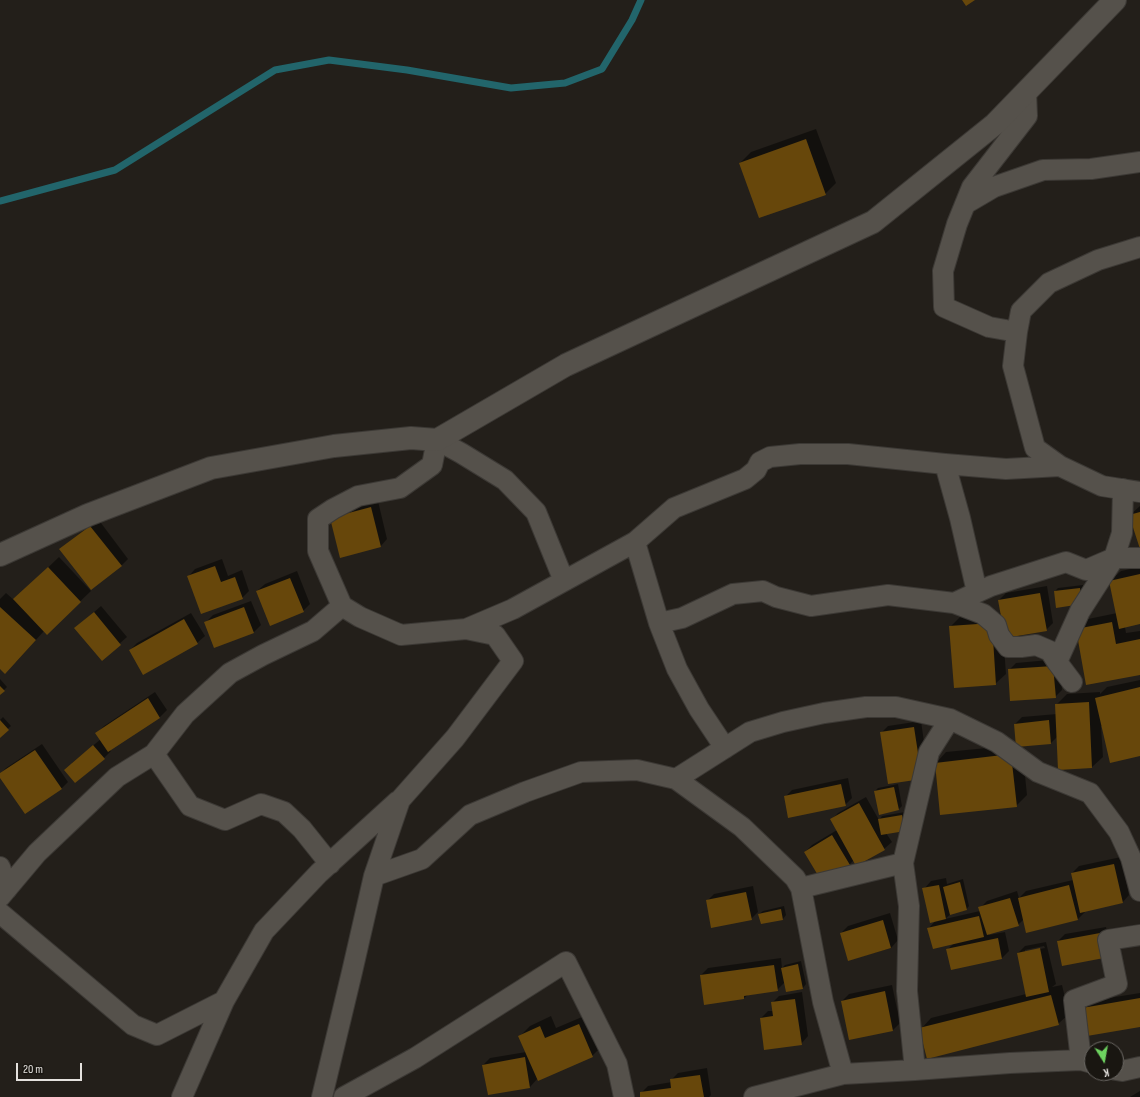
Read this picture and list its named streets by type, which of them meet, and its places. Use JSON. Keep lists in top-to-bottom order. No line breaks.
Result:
{"scale_bar":"20 m","north":"bottom"}
